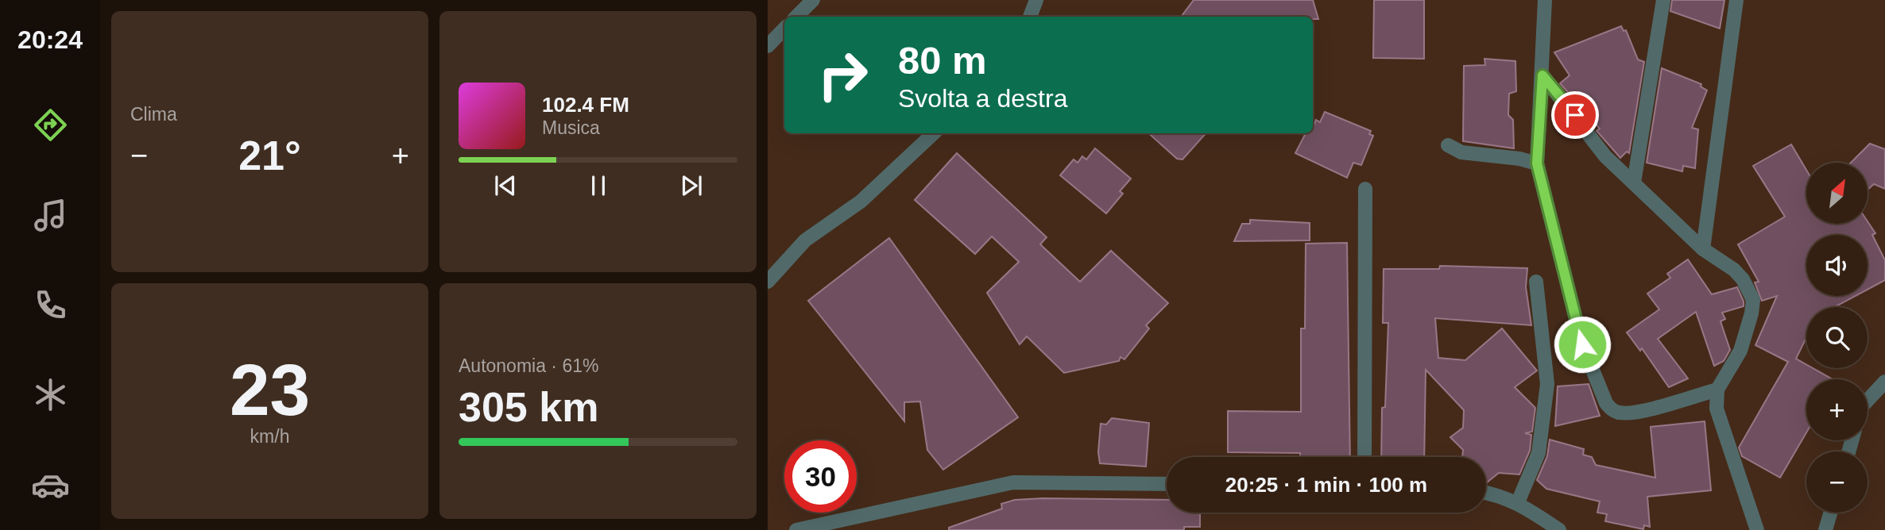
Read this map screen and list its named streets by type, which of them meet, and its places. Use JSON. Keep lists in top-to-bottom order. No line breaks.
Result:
{"north":"top right","page":{"tabs":"20:24","tile":["Clima",["23","km/h"],["Autonomia · 61%","305 km"]],"turn":["80 m","Svolta a destra"],"song":["102.4 FM","Musica"],"heat":["−","21°","+"],"map_buttons":["+","−"],"limit":"30","trip":"20:25 · 1 min · 100 m"}}
